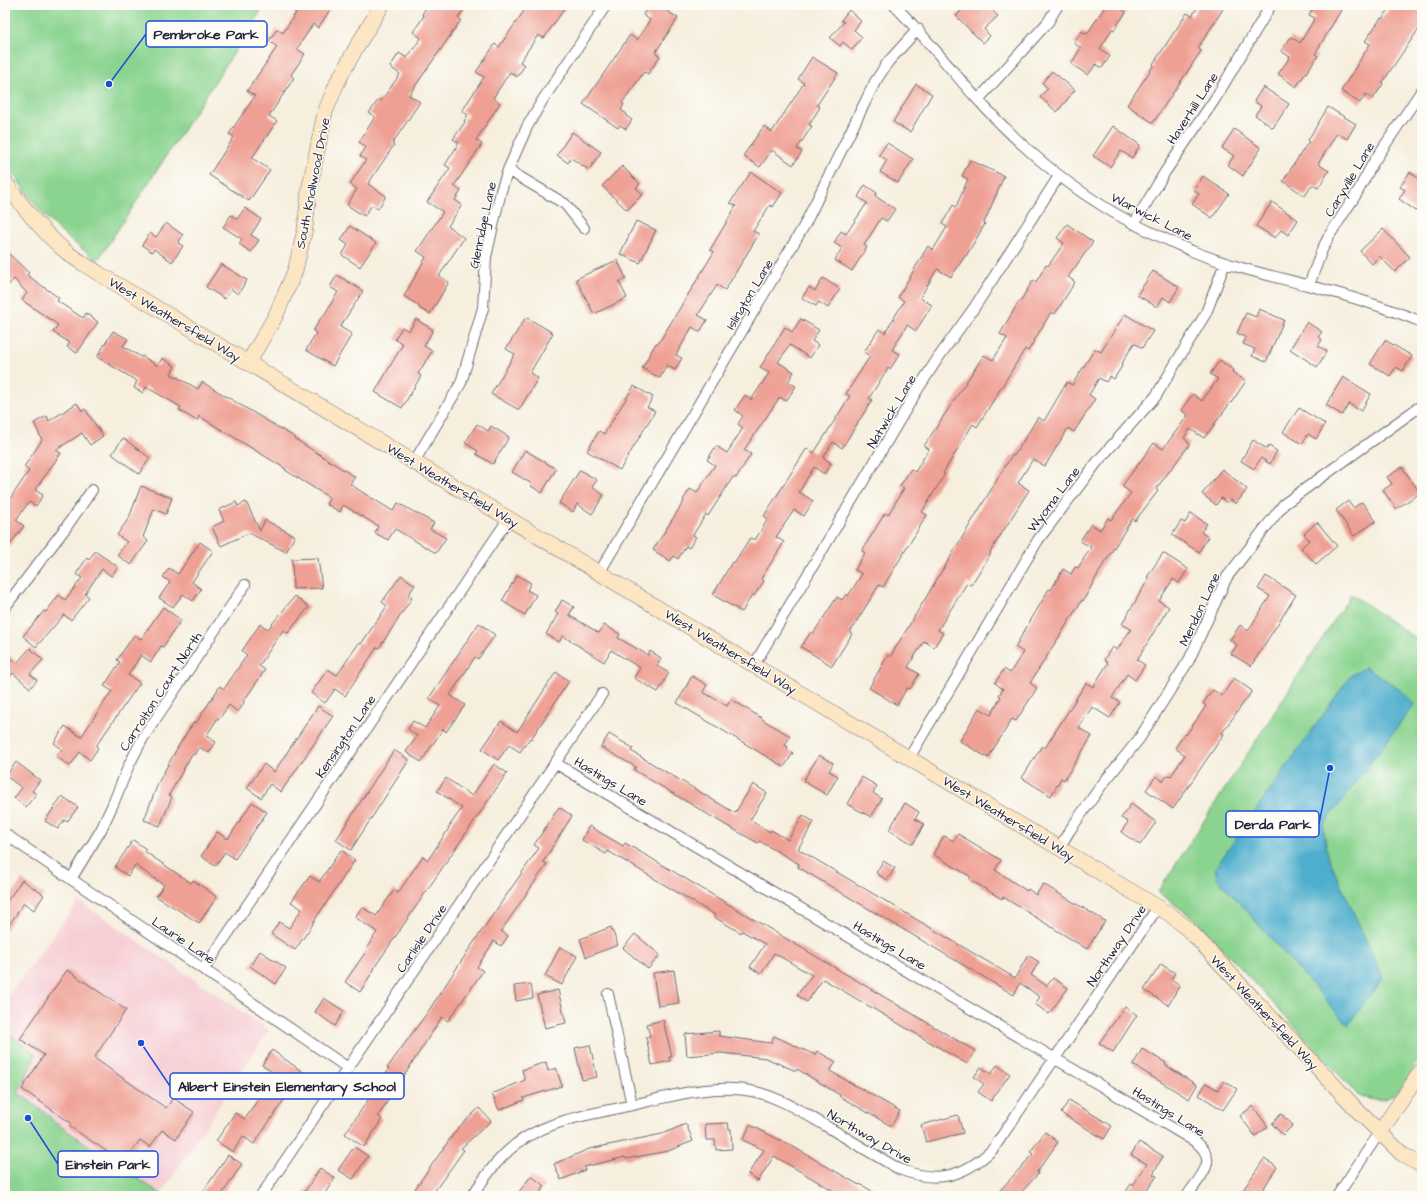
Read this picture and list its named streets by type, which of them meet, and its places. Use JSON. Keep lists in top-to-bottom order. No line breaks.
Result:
{"streets":{"street":["Haverhill Lane","Caryville Lane","South Knollwood Drive","Warwick Lane","Glenridge Lane","Islington Lane","West Weathersfield Way","Natwick Lane","Wyoma Lane","Mendon Lane","Carrolton Court North","Kensington Lane","Hastings Lane","Carlisle Drive","Laurie Lane","Northway Drive"]},"crossings":[["Haverhill Lane","Warwick Lane"],["Caryville Lane","Warwick Lane"],["South Knollwood Drive","West Weathersfield Way"],["Warwick Lane","Islington Lane"],["Warwick Lane","Natwick Lane"],["Warwick Lane","Wyoma Lane"],["Glenridge Lane","West Weathersfield Way"],["Islington Lane","West Weathersfield Way"],["West Weathersfield Way","Natwick Lane"],["West Weathersfield Way","Wyoma Lane"],["West Weathersfield Way","Mendon Lane"],["West Weathersfield Way","Kensington Lane"],["West Weathersfield Way","Northway Drive"],["Carrolton Court North","Laurie Lane"],["Kensington Lane","Laurie Lane"],["Hastings Lane","Carlisle Drive"],["Hastings Lane","Northway Drive"],["Carlisle Drive","Laurie Lane"]],"places":["Pembroke Park","Derda Park","Albert Einstein Elementary School","Einstein Park"]}
